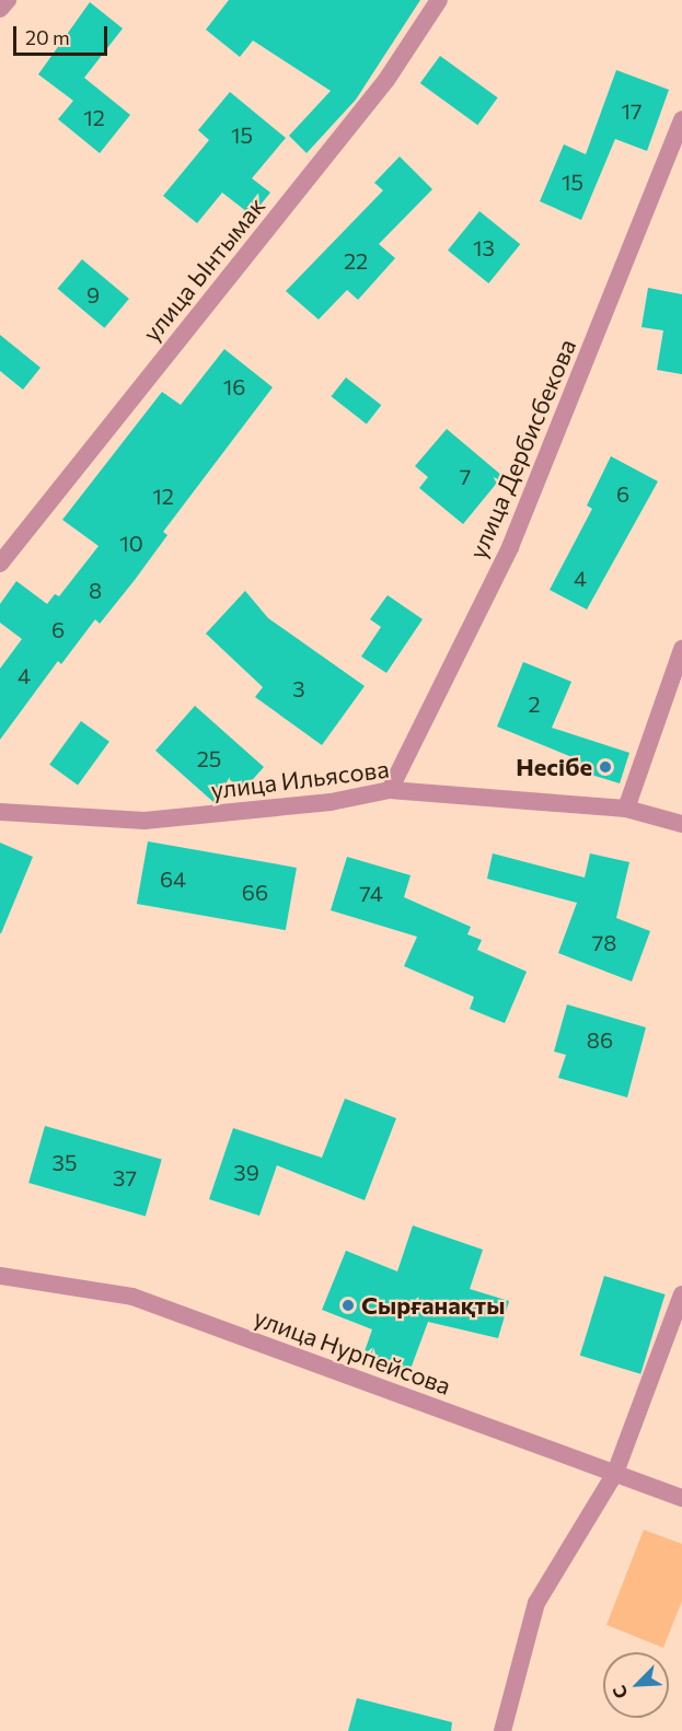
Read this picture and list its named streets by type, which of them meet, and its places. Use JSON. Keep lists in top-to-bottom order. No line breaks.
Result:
{"streets":{"street":["улица Ынтымак","улица Дербисбекова","улица Ильясова","улица Нурпейсова"]},"crossings":[["улица Дербисбекова","улица Ильясова"]],"places":["Несібе","Сырғанақты"],"house_numbers":["17","12","15","15","13","22","9","16","7","6","12","10","4","8","6","4","3","2","25","64","66","74","78","86","35","39","37"],"scale_bar":"20 m","north":"bottom left"}
